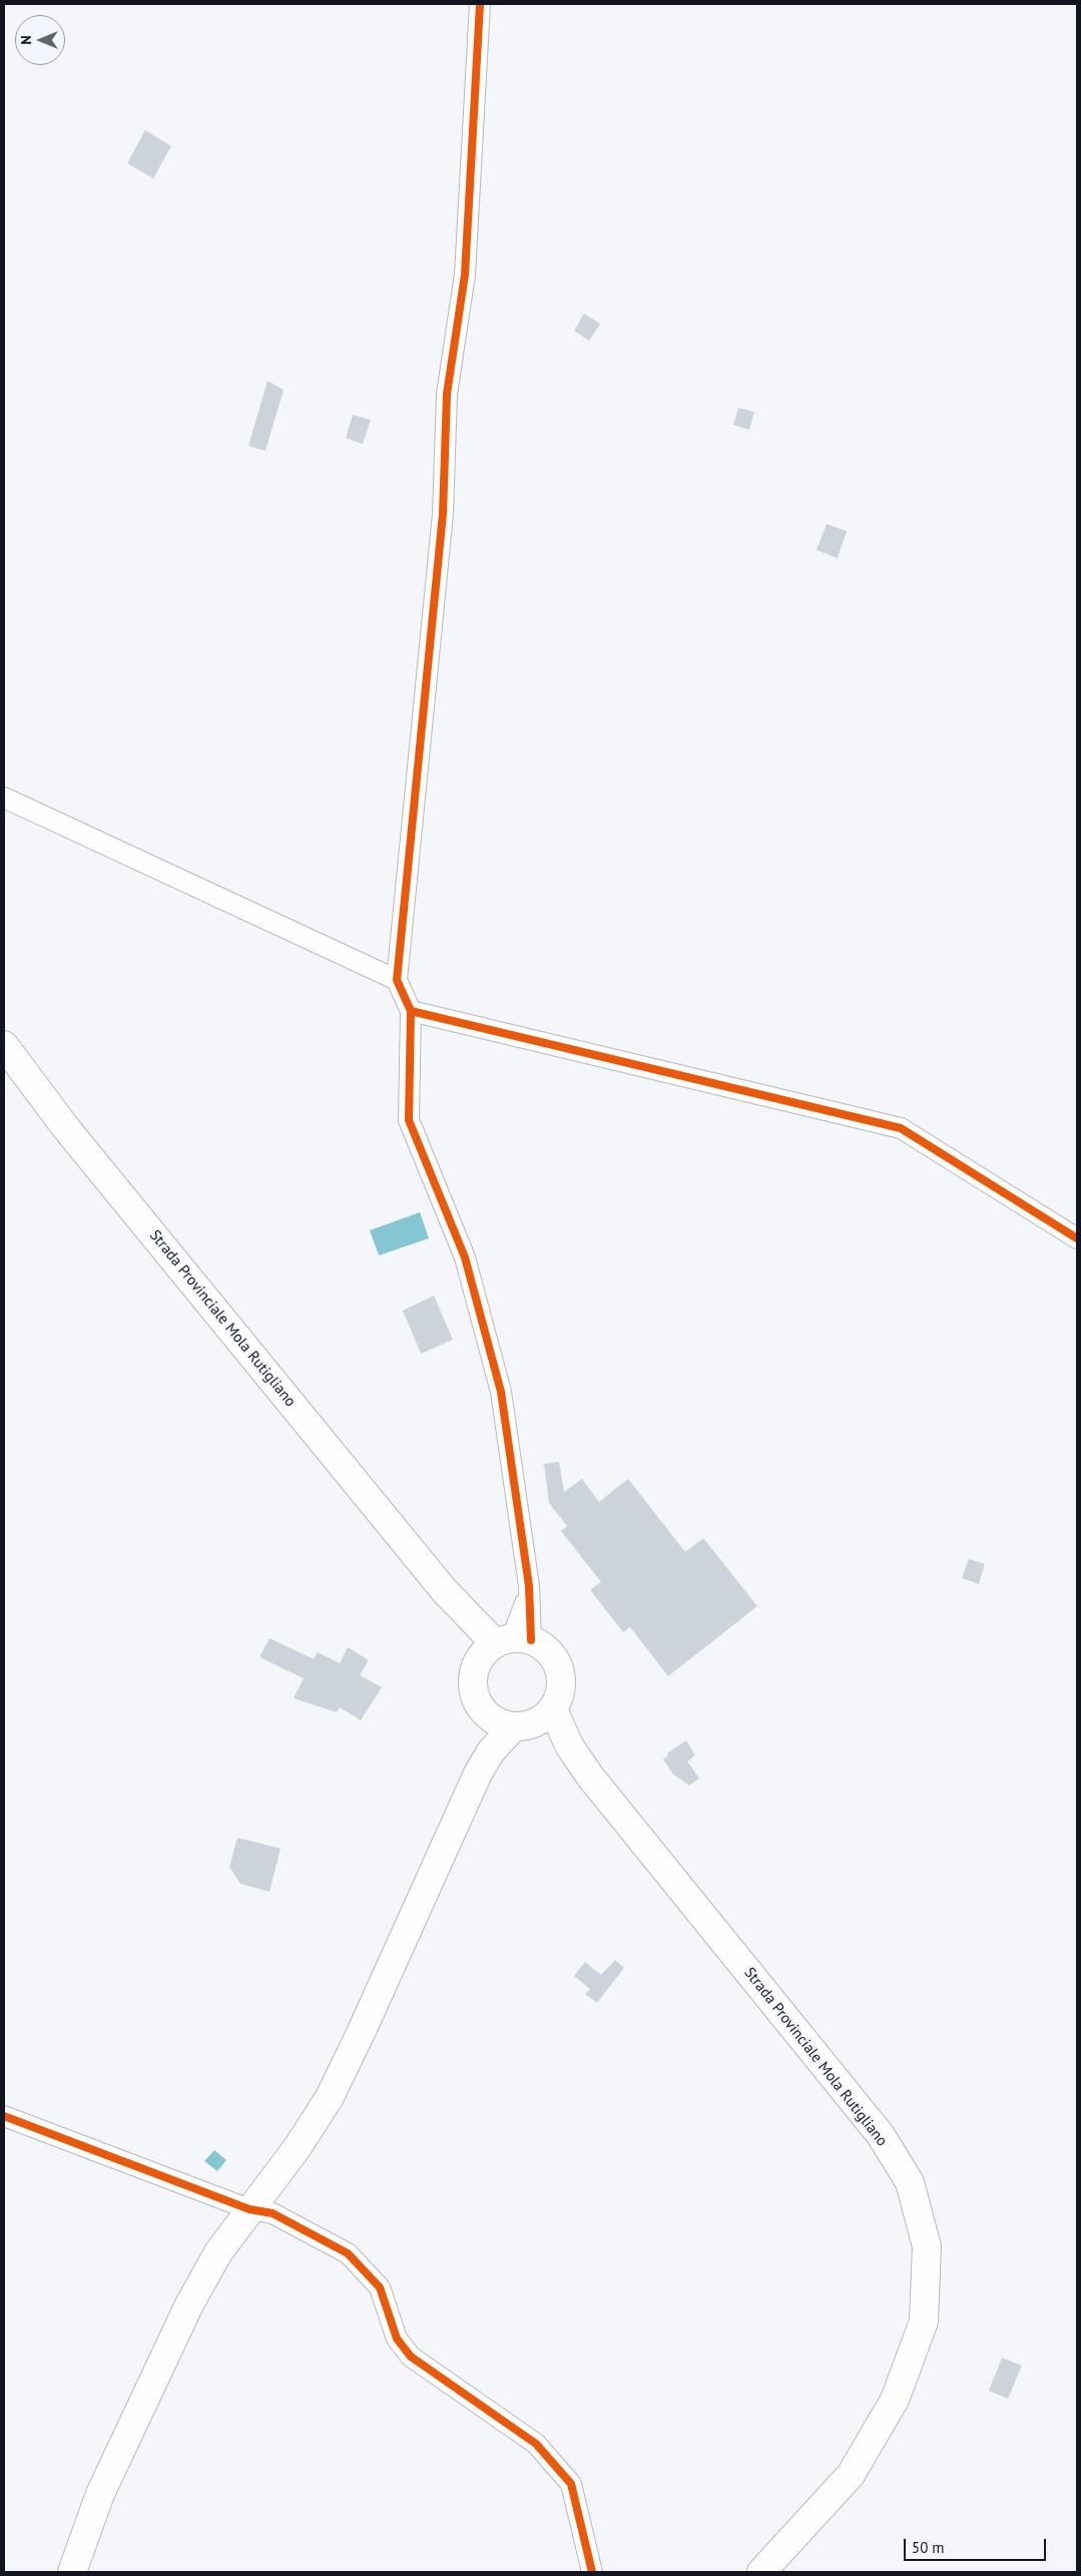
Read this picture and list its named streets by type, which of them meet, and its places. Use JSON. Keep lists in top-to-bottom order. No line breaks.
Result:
{"streets":{"main road":["Strada Provinciale Mola Rutigliano"]},"scale_bar":"50 m","north":"left"}
